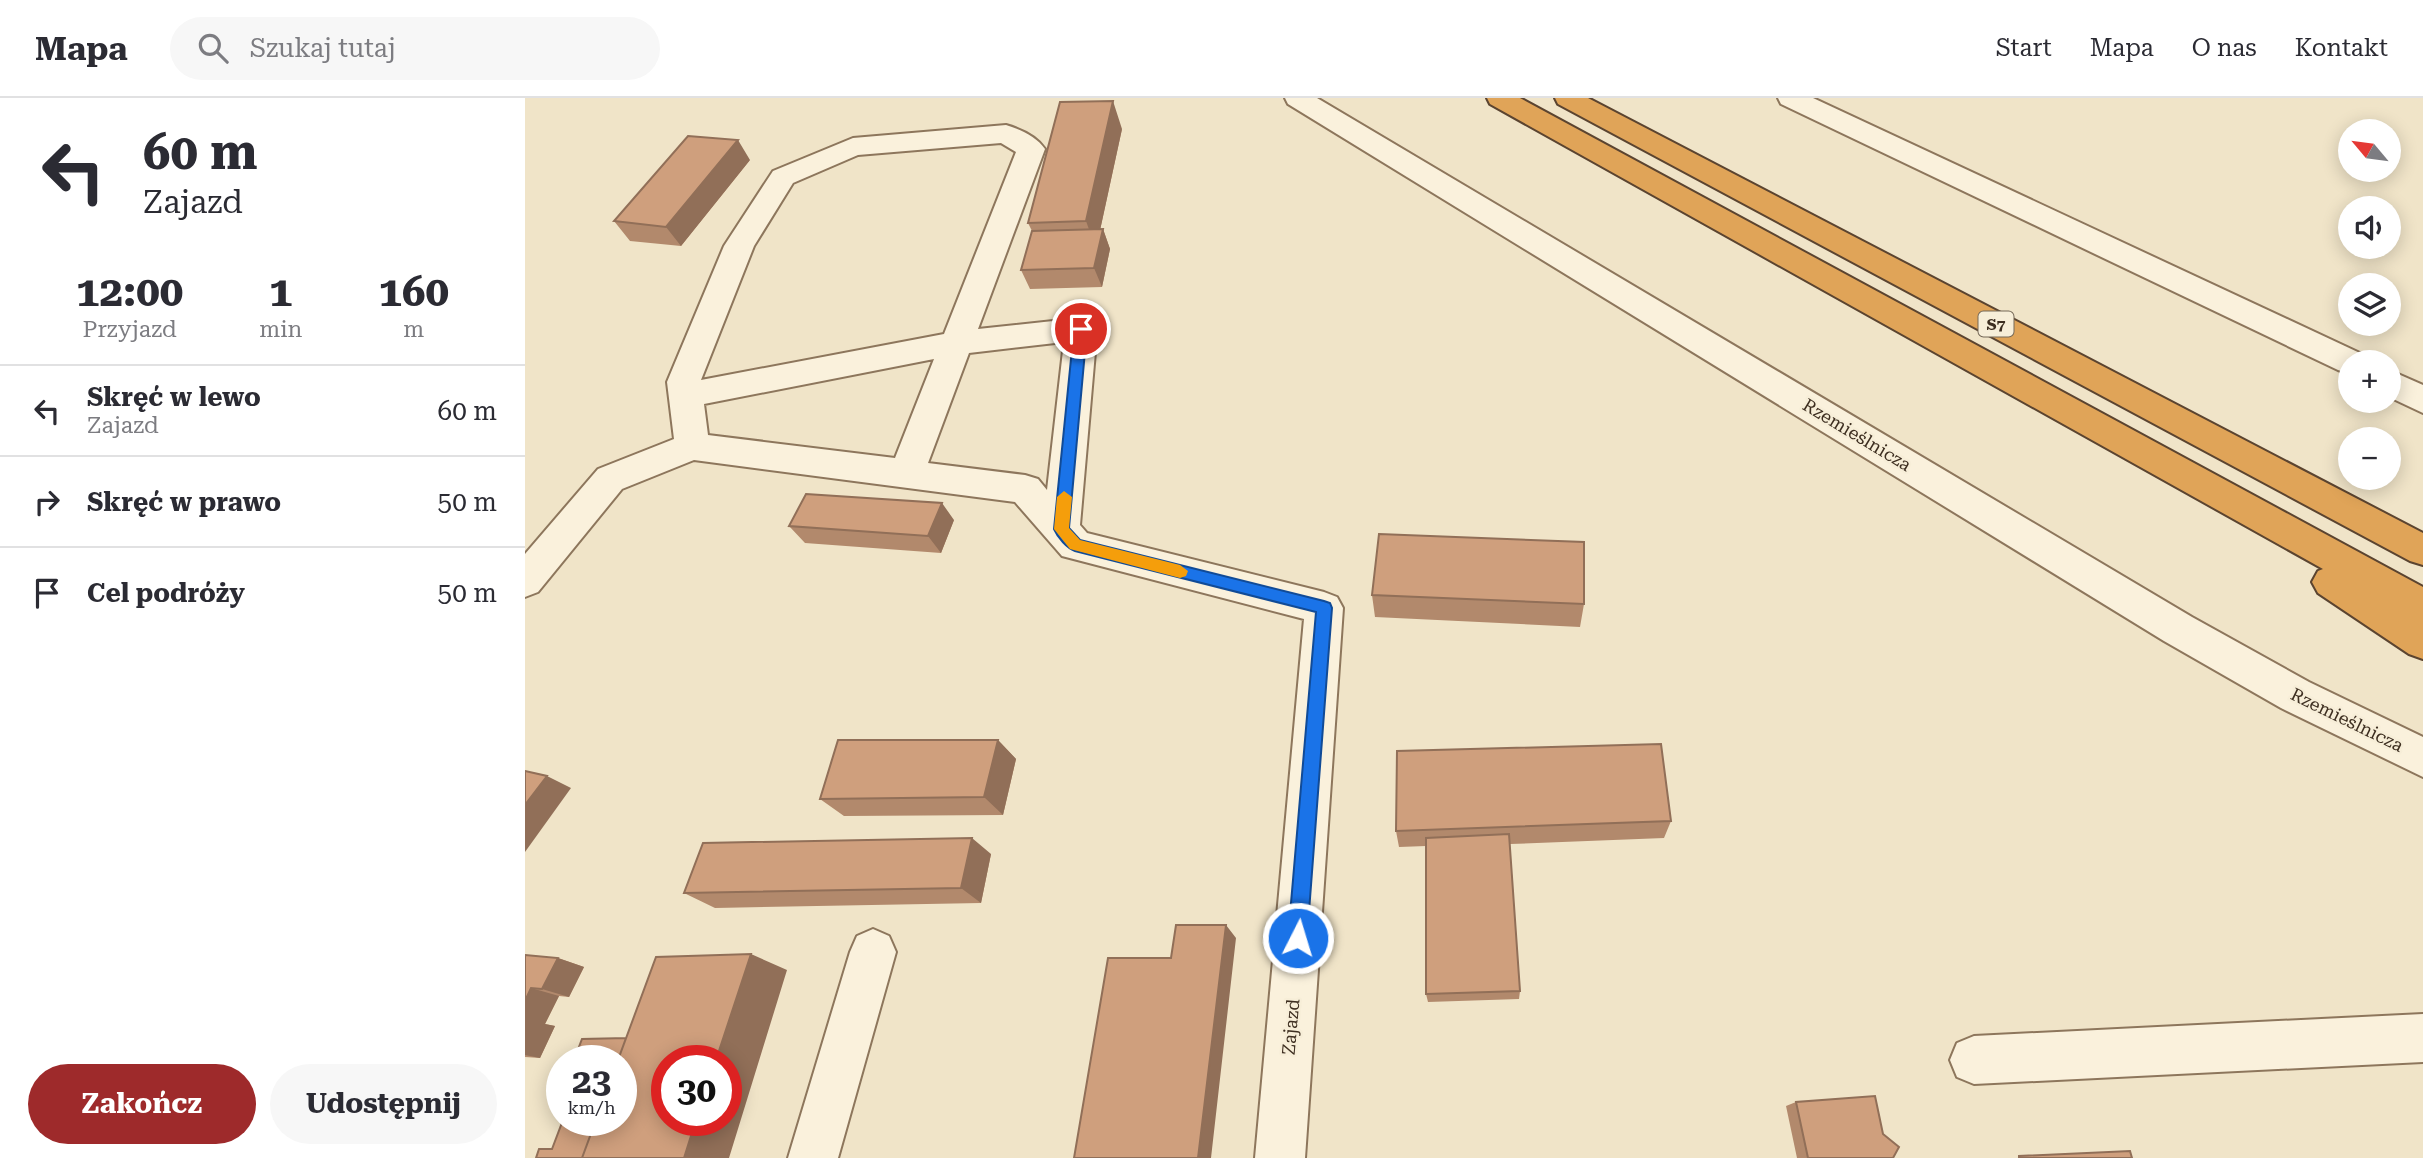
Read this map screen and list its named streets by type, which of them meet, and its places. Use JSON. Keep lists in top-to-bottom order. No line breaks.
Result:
{"streets":{"highway":["S7"],"street":["Rzemieślnicza","Zajazd"]},"north":"top left","page":{"header":"Mapa","search":"Szukaj tutaj","nav":["Start","Mapa","O nas","Kontakt"],"turn":["60 m","Zajazd"],"map_buttons":["+","−"],"eta":["12:00","Przyjazd","1","min","160","m"],"list":[{"name":"Skręć w lewo","note":"Zajazd","value":"60 m"},{"name":"Skręć w prawo","value":"50 m"},{"name":"Cel podróży","value":"50 m"}],"speed":"23 km/h","limit":"30","buttons":["Zakończ","Udostępnij"]}}
